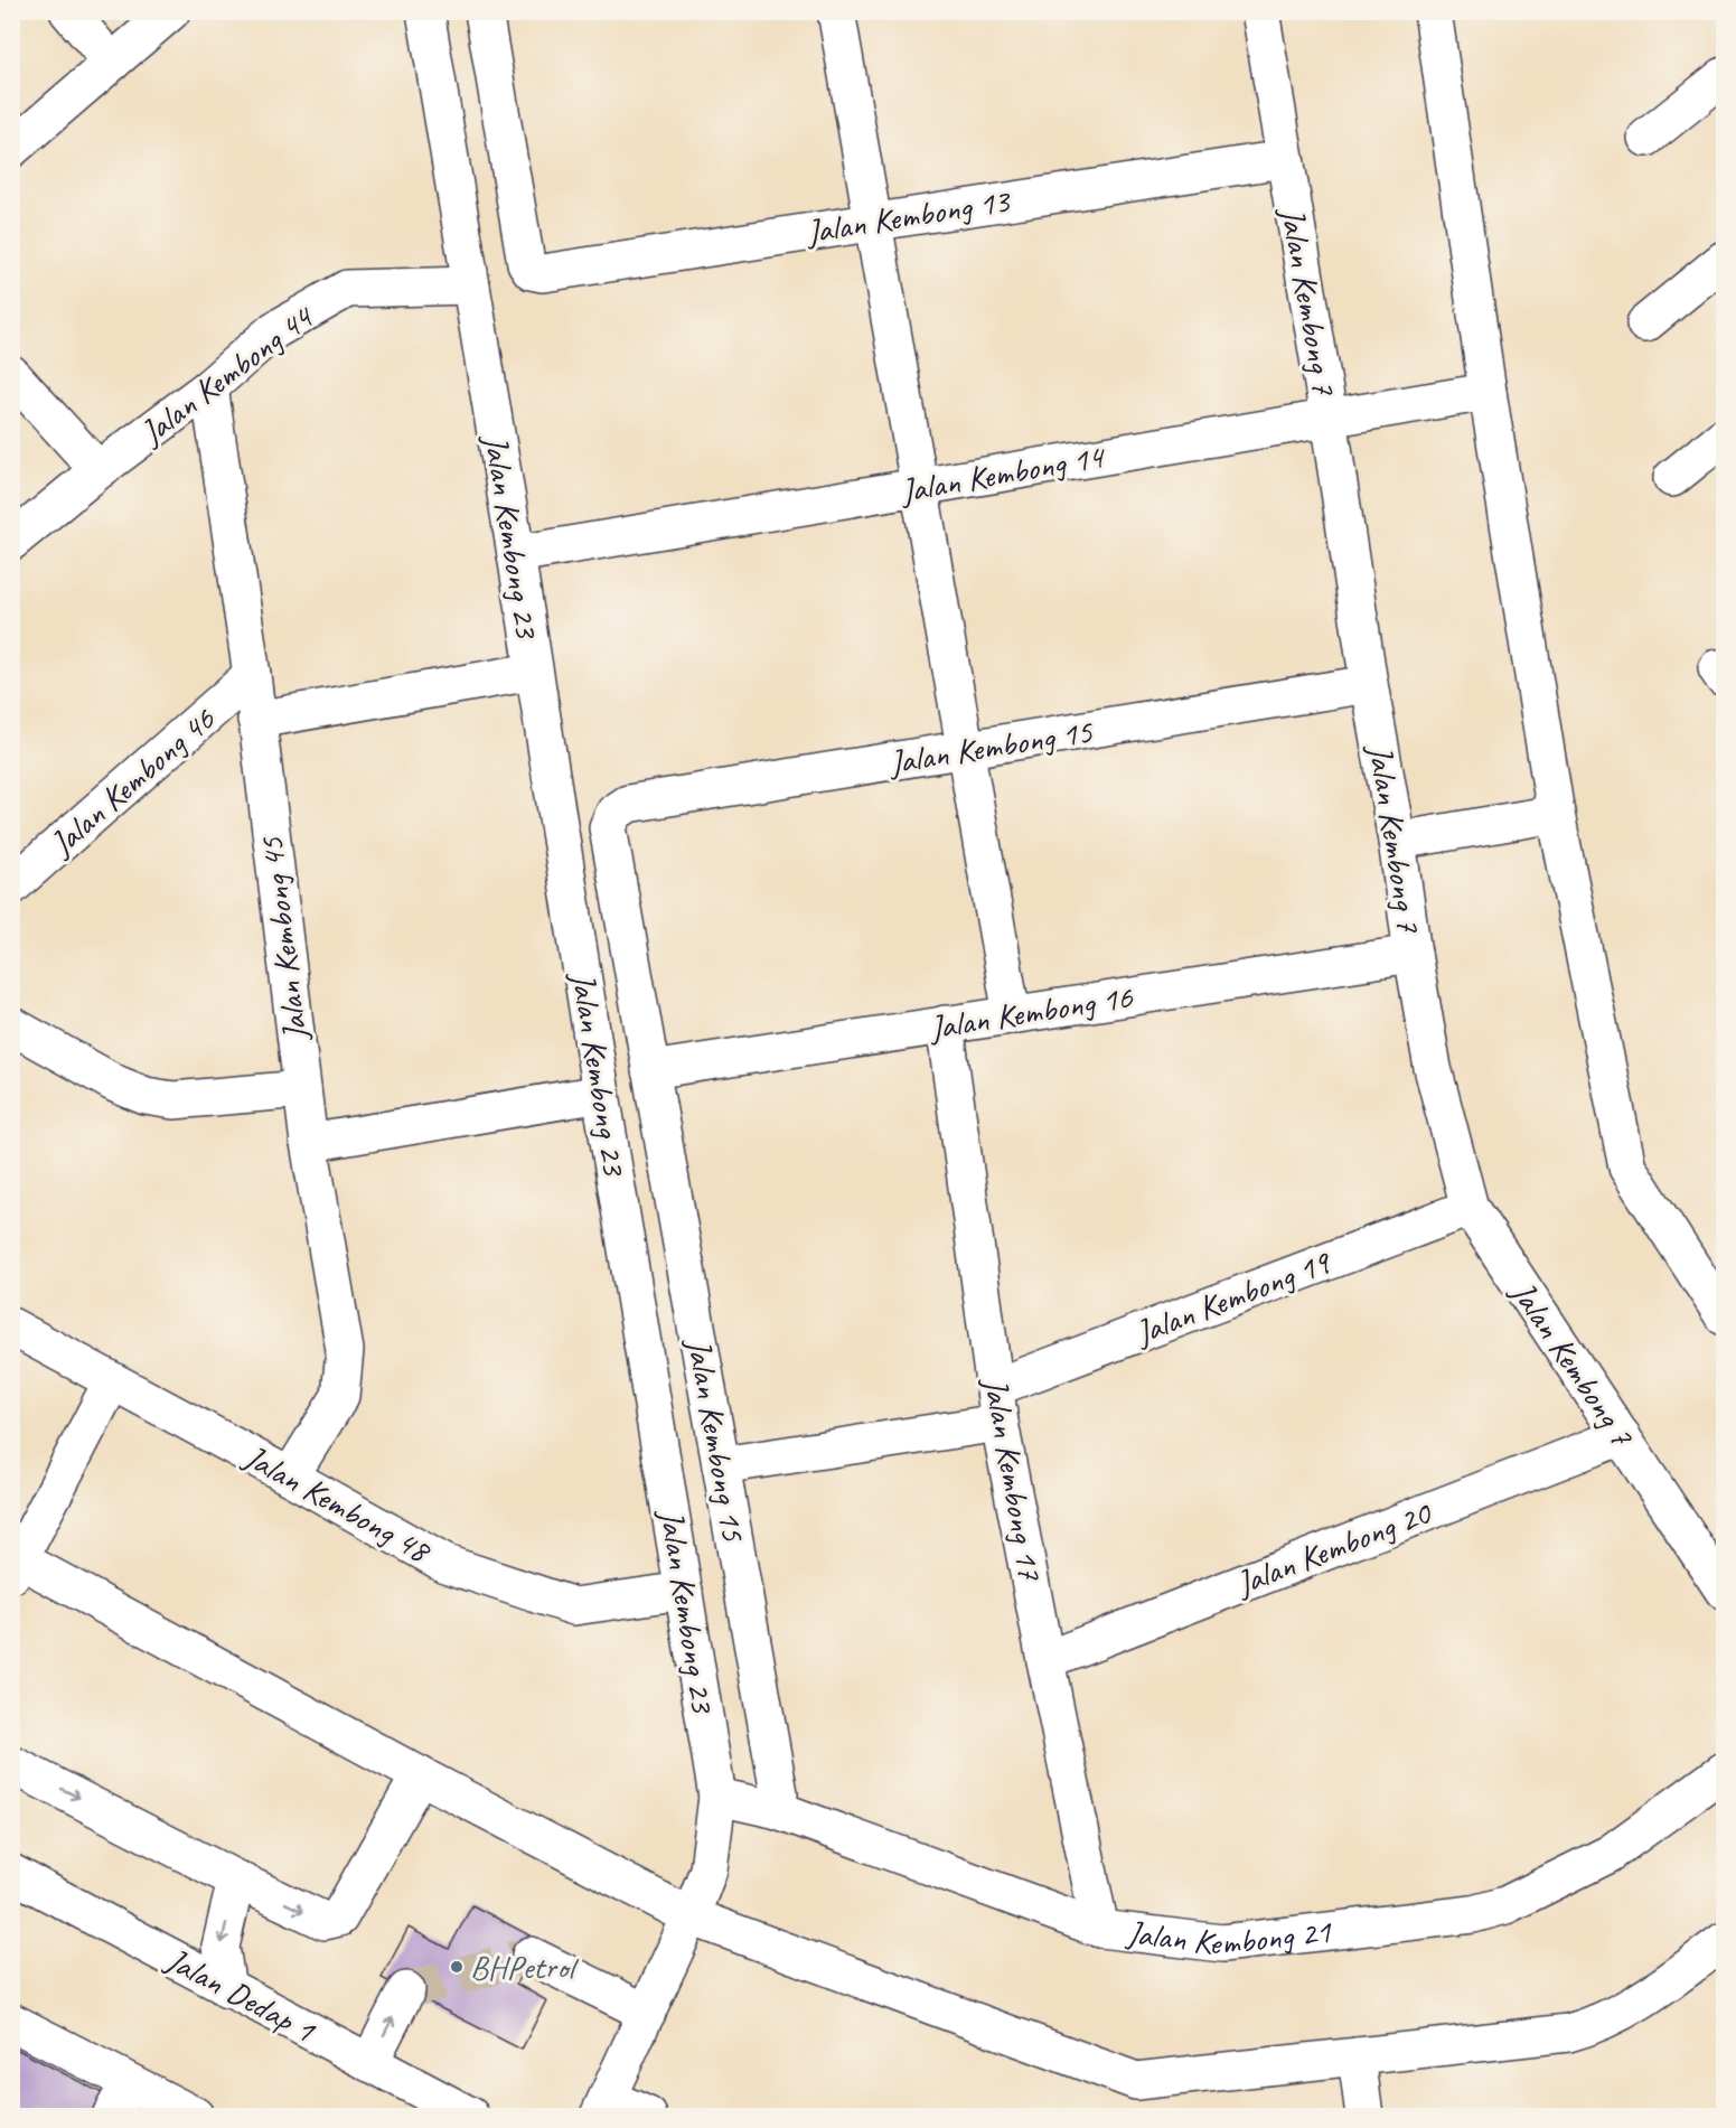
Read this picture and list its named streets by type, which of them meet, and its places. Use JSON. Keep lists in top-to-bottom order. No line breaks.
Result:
{"streets":{"street":["Jalan Kembong 13","Jalan Kembong 7","Jalan Kembong 44","Jalan Kembong 14","Jalan Kembong 23","Jalan Kembong 15","Jalan Kembong 46","Jalan Kembong 45","Jalan Kembong 16","Jalan Kembong 19","Jalan Kembong 17","Jalan Kembong 48","Jalan Kembong 20","Jalan Kembong 21","Jalan Dedap 1"]},"crossings":[["Jalan Kembong 13","Jalan Kembong 7"],["Jalan Kembong 7","Jalan Kembong 14"],["Jalan Kembong 7","Jalan Kembong 15"],["Jalan Kembong 7","Jalan Kembong 16"],["Jalan Kembong 7","Jalan Kembong 19"],["Jalan Kembong 7","Jalan Kembong 20"],["Jalan Kembong 44","Jalan Kembong 23"],["Jalan Kembong 44","Jalan Kembong 45"],["Jalan Kembong 14","Jalan Kembong 23"],["Jalan Kembong 23","Jalan Kembong 48"],["Jalan Kembong 23","Jalan Kembong 21"],["Jalan Kembong 15","Jalan Kembong 16"],["Jalan Kembong 15","Jalan Kembong 19"],["Jalan Kembong 15","Jalan Kembong 21"],["Jalan Kembong 46","Jalan Kembong 45"],["Jalan Kembong 45","Jalan Kembong 48"],["Jalan Kembong 16","Jalan Kembong 17"],["Jalan Kembong 19","Jalan Kembong 17"],["Jalan Kembong 17","Jalan Kembong 20"],["Jalan Kembong 17","Jalan Kembong 21"]],"places":["BHPetrol"]}
